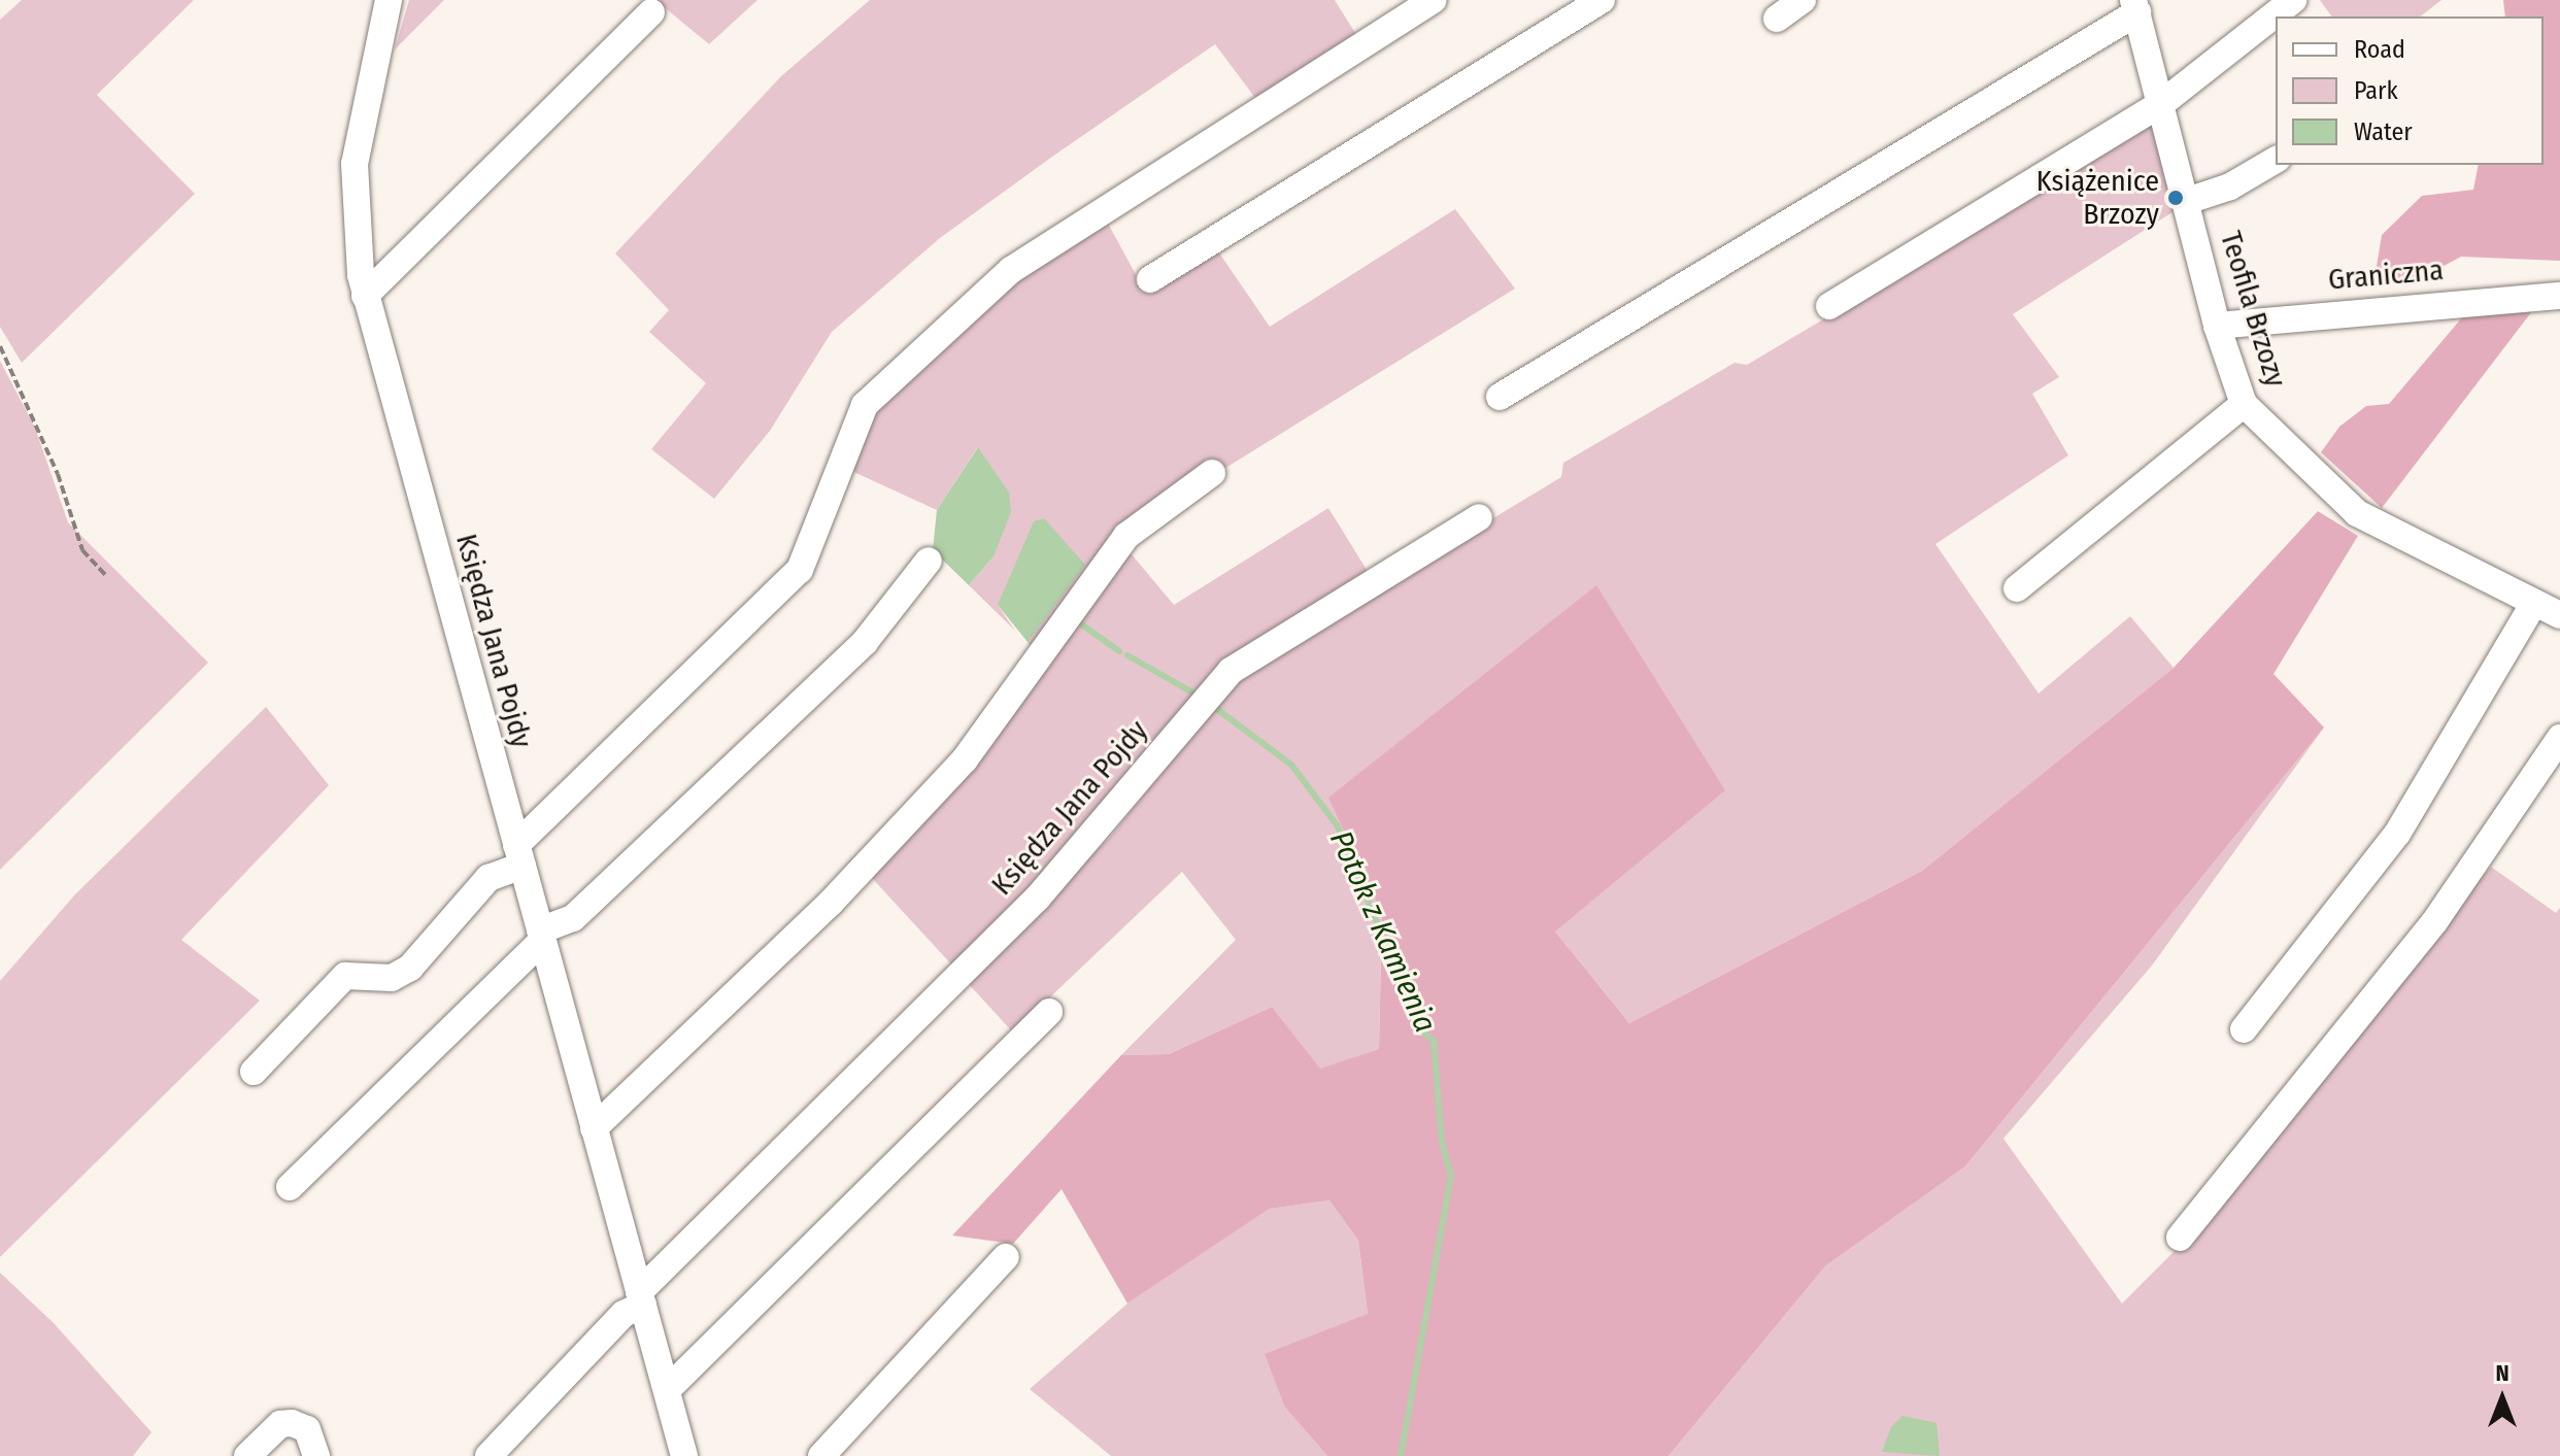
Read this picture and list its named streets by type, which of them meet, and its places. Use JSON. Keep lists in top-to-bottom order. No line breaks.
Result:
{"streets":{"street":["Graniczna","Teofila Brzozy","Księdza Jana Pojdy"]},"crossings":[["Graniczna","Teofila Brzozy"]],"water":["Potok z Kamienia"],"places":["Książenice Brzozy"],"legend":["Road","Park","Water"],"north":"top"}
